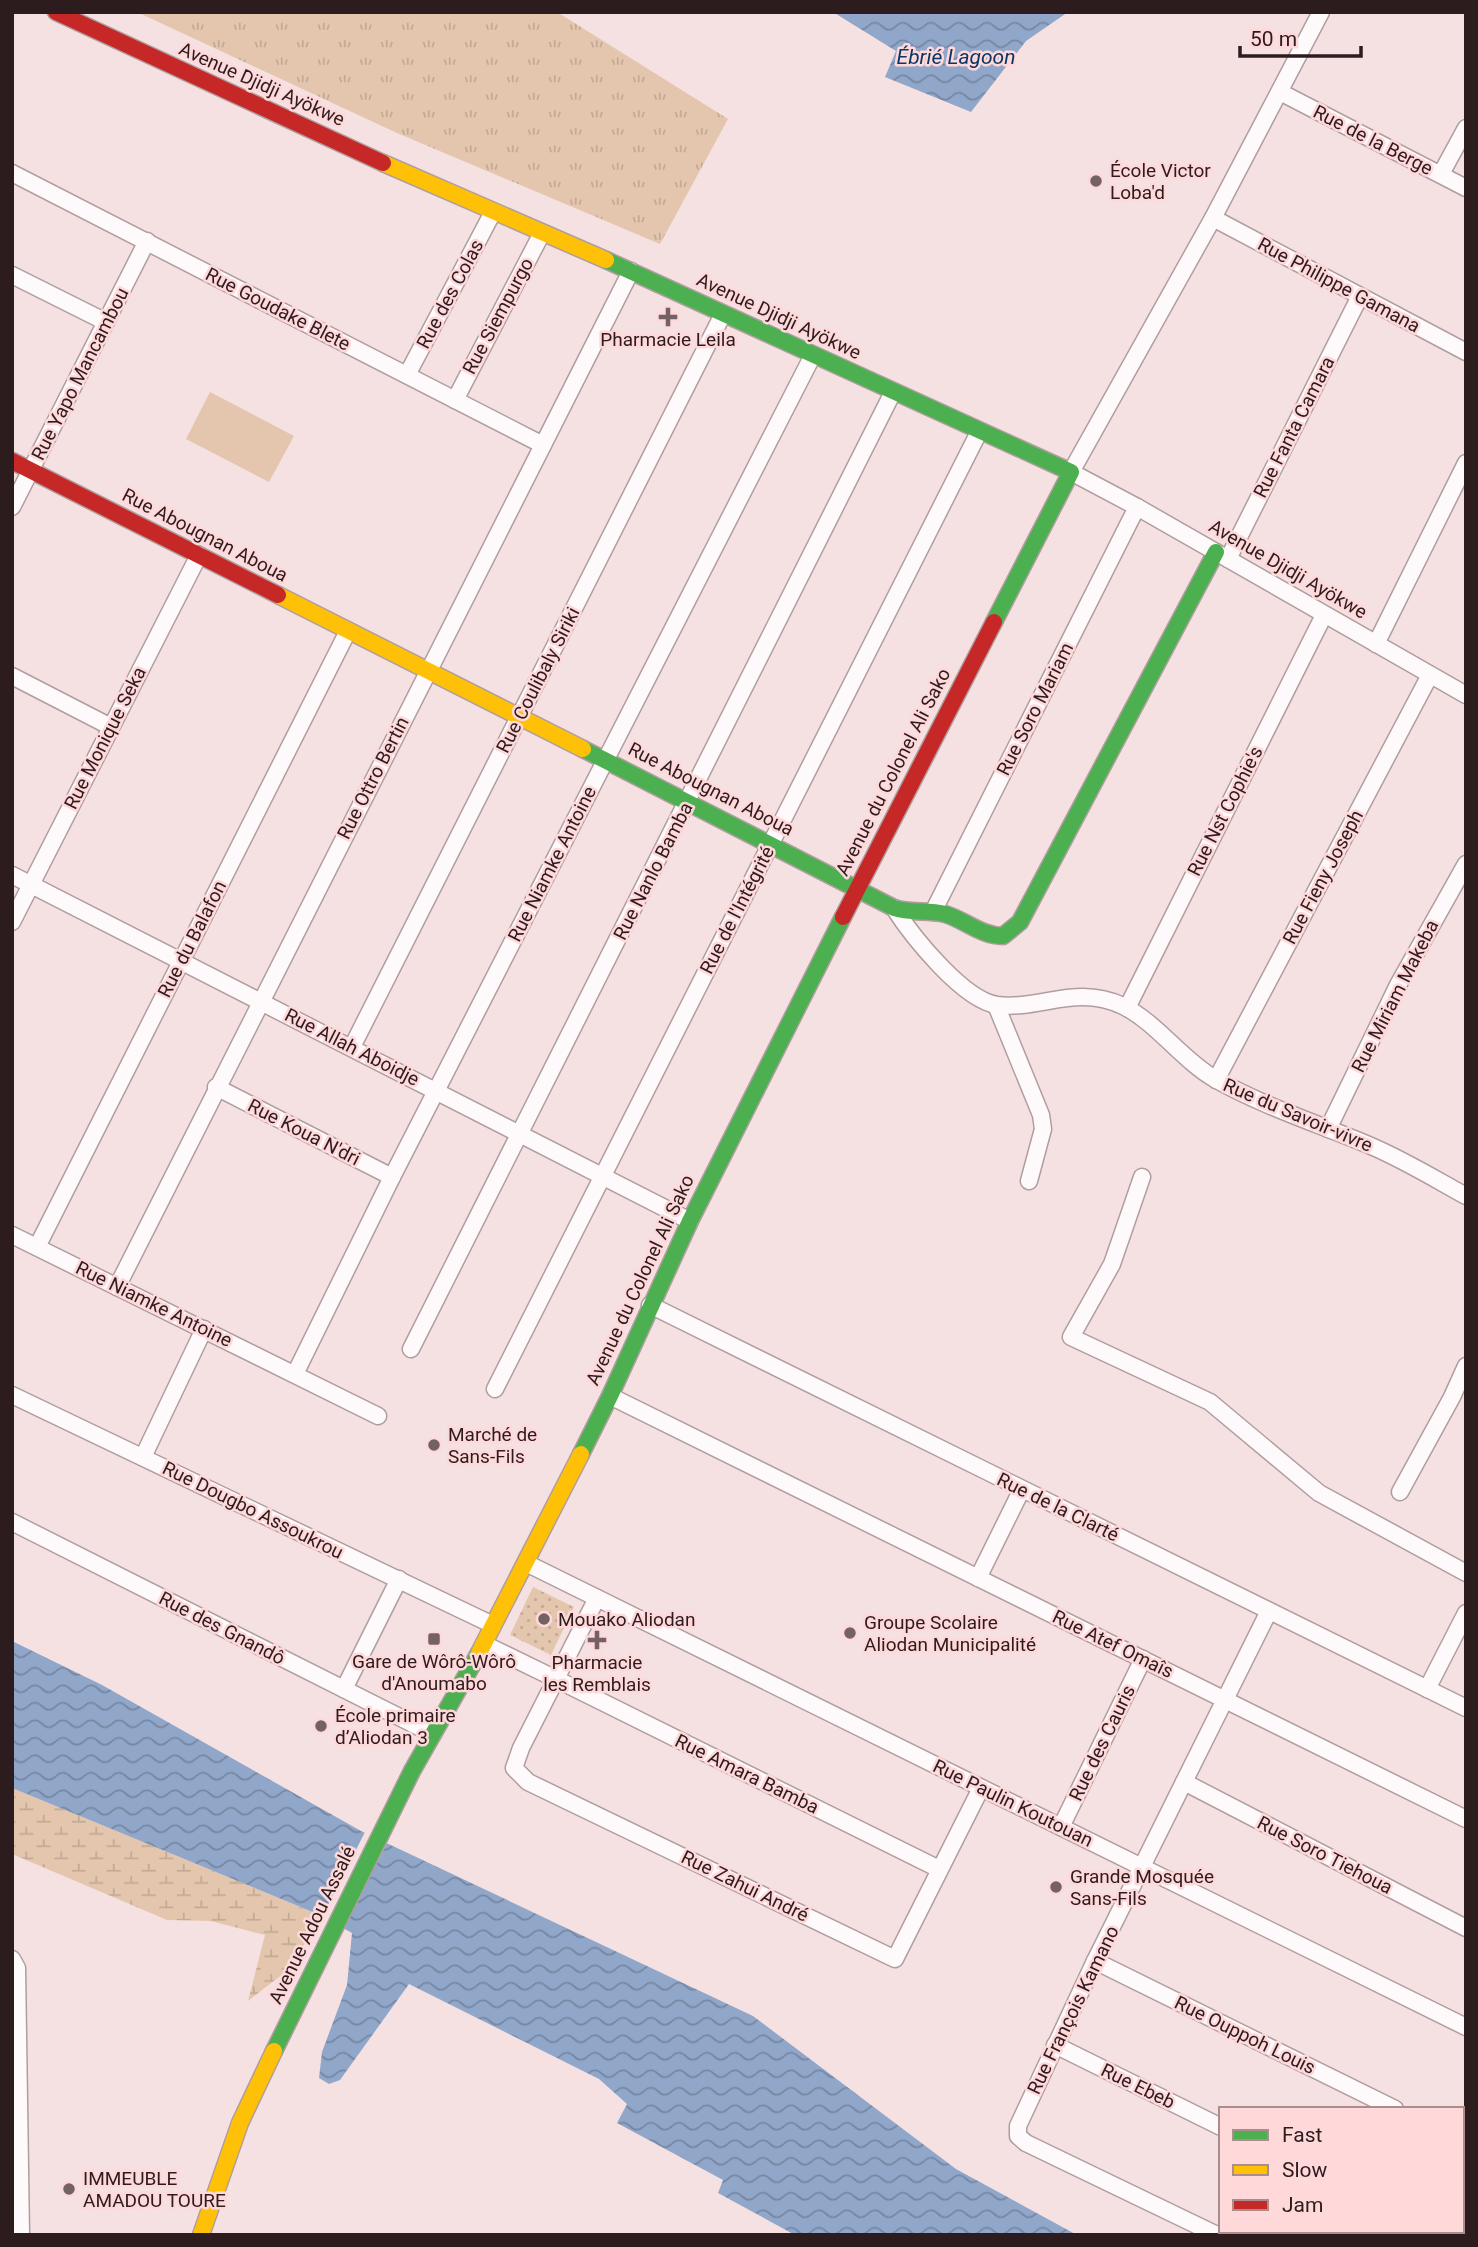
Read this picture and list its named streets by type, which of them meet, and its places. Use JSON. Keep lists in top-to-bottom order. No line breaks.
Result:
{"streets":{"street":["Avenue Djidji Ayökwe","Rue de la Berge","Rue Philippe Gamana","Rue des Colas","Rue Goudake Blete","Rue Siempurgo","Rue Yapo Mancambou","Rue Fanta Camara","Rue Abougnan Aboua","Rue Coulibaly Siriki","Rue Soro Mariam","Rue Monique Seka","Avenue du Colonel Ali Sako","Rue Ottro Bertin","Rue Nst Cophie's","Rue Niamke Antoine","Rue Nanlo Bamba","Rue Fieny Joseph","Rue de l'Intégrité","Rue du Balafon","Rue Miriam Makeba","Rue Allah Aboidje","Rue du Savoir-vivre","Rue Koua N'dri","Rue de la Clarté","Rue Dougbo Assoukrou","Rue des Gnandô","Rue Atef Omaîs","Rue des Cauris","Rue Amara Bamba","Rue Paulin Koutouan","Rue Soro Tiehoua","Rue Zahui André","Avenue Adou Assalé","Rue François Kamano","Rue Ouppoh Louis","Rue Ebeb"]},"crossings":[["Avenue Djidji Ayökwe","Rue des Colas"],["Avenue Djidji Ayökwe","Rue Siempurgo"],["Avenue Djidji Ayökwe","Rue Fanta Camara"],["Avenue Djidji Ayökwe","Rue Abougnan Aboua"],["Avenue Djidji Ayökwe","Rue Coulibaly Siriki"],["Avenue Djidji Ayökwe","Rue Soro Mariam"],["Avenue Djidji Ayökwe","Avenue du Colonel Ali Sako"],["Avenue Djidji Ayökwe","Rue Ottro Bertin"],["Avenue Djidji Ayökwe","Rue Nst Cophie's"],["Avenue Djidji Ayökwe","Rue Niamke Antoine"],["Avenue Djidji Ayökwe","Rue Nanlo Bamba"],["Avenue Djidji Ayökwe","Rue Fieny Joseph"],["Avenue Djidji Ayökwe","Rue de l'Intégrité"],["Rue de la Berge","Avenue du Colonel Ali Sako"],["Rue Philippe Gamana","Rue Fanta Camara"],["Rue Philippe Gamana","Avenue du Colonel Ali Sako"],["Rue des Colas","Rue Goudake Blete"],["Rue Goudake Blete","Rue Siempurgo"],["Rue Goudake Blete","Rue Yapo Mancambou"],["Rue Goudake Blete","Rue Ottro Bertin"],["Rue Yapo Mancambou","Rue Abougnan Aboua"],["Rue Fanta Camara","Rue Abougnan Aboua"],["Rue Abougnan Aboua","Rue Coulibaly Siriki"],["Rue Abougnan Aboua","Rue Soro Mariam"],["Rue Abougnan Aboua","Rue Monique Seka"],["Rue Abougnan Aboua","Avenue du Colonel Ali Sako"],["Rue Abougnan Aboua","Rue Ottro Bertin"],["Rue Abougnan Aboua","Rue Niamke Antoine"],["Rue Abougnan Aboua","Rue Nanlo Bamba"],["Rue Abougnan Aboua","Rue de l'Intégrité"],["Rue Abougnan Aboua","Rue du Balafon"],["Rue Coulibaly Siriki","Rue Allah Aboidje"],["Rue Monique Seka","Rue Allah Aboidje"],["Avenue du Colonel Ali Sako","Rue Allah Aboidje"],["Avenue du Colonel Ali Sako","Rue de la Clarté"],["Avenue du Colonel Ali Sako","Rue Dougbo Assoukrou"],["Avenue du Colonel Ali Sako","Rue Atef Omaîs"],["Avenue du Colonel Ali Sako","Rue Paulin Koutouan"],["Avenue du Colonel Ali Sako","Avenue Adou Assalé"],["Rue Ottro Bertin","Rue Niamke Antoine"],["Rue Ottro Bertin","Rue Allah Aboidje"],["Rue Ottro Bertin","Rue Koua N'dri"],["Rue Nst Cophie's","Rue du Savoir-vivre"],["Rue Niamke Antoine","Rue du Balafon"],["Rue Niamke Antoine","Rue Allah Aboidje"],["Rue Niamke Antoine","Rue Koua N'dri"],["Rue Nanlo Bamba","Rue Allah Aboidje"],["Rue Fieny Joseph","Rue du Savoir-vivre"],["Rue de l'Intégrité","Rue Allah Aboidje"],["Rue du Balafon","Rue Allah Aboidje"],["Rue Miriam Makeba","Rue du Savoir-vivre"],["Rue de la Clarté","Rue François Kamano"],["Rue Dougbo Assoukrou","Avenue Adou Assalé"],["Rue des Gnandô","Avenue Adou Assalé"],["Rue Atef Omaîs","Rue des Cauris"],["Rue Atef Omaîs","Rue François Kamano"],["Rue des Cauris","Rue Paulin Koutouan"],["Rue Amara Bamba","Rue Zahui André"],["Rue Amara Bamba","Avenue Adou Assalé"],["Rue Paulin Koutouan","Rue Zahui André"],["Rue Paulin Koutouan","Rue François Kamano"],["Rue Soro Tiehoua","Rue François Kamano"],["Rue François Kamano","Rue Ouppoh Louis"],["Rue François Kamano","Rue Ebeb"]],"water":["Ébrié Lagoon"],"places":{"other":["École Victor Loba'd","Marché de Sans-Fils","Mouako Aliodan","Groupe Scolaire Aliodan Municipalité","École primaire d’Aliodan 3","Grande Mosquée Sans-Fils","IMMEUBLE AMADOU TOURE"],"health":["Pharmacie Leila","Pharmacie les Remblais"],"transit":["Gare de Wôrô-Wôrô d'Anoumabo"]},"legend":["Fast","Slow","Jam"],"scale_bar":"50 m"}
